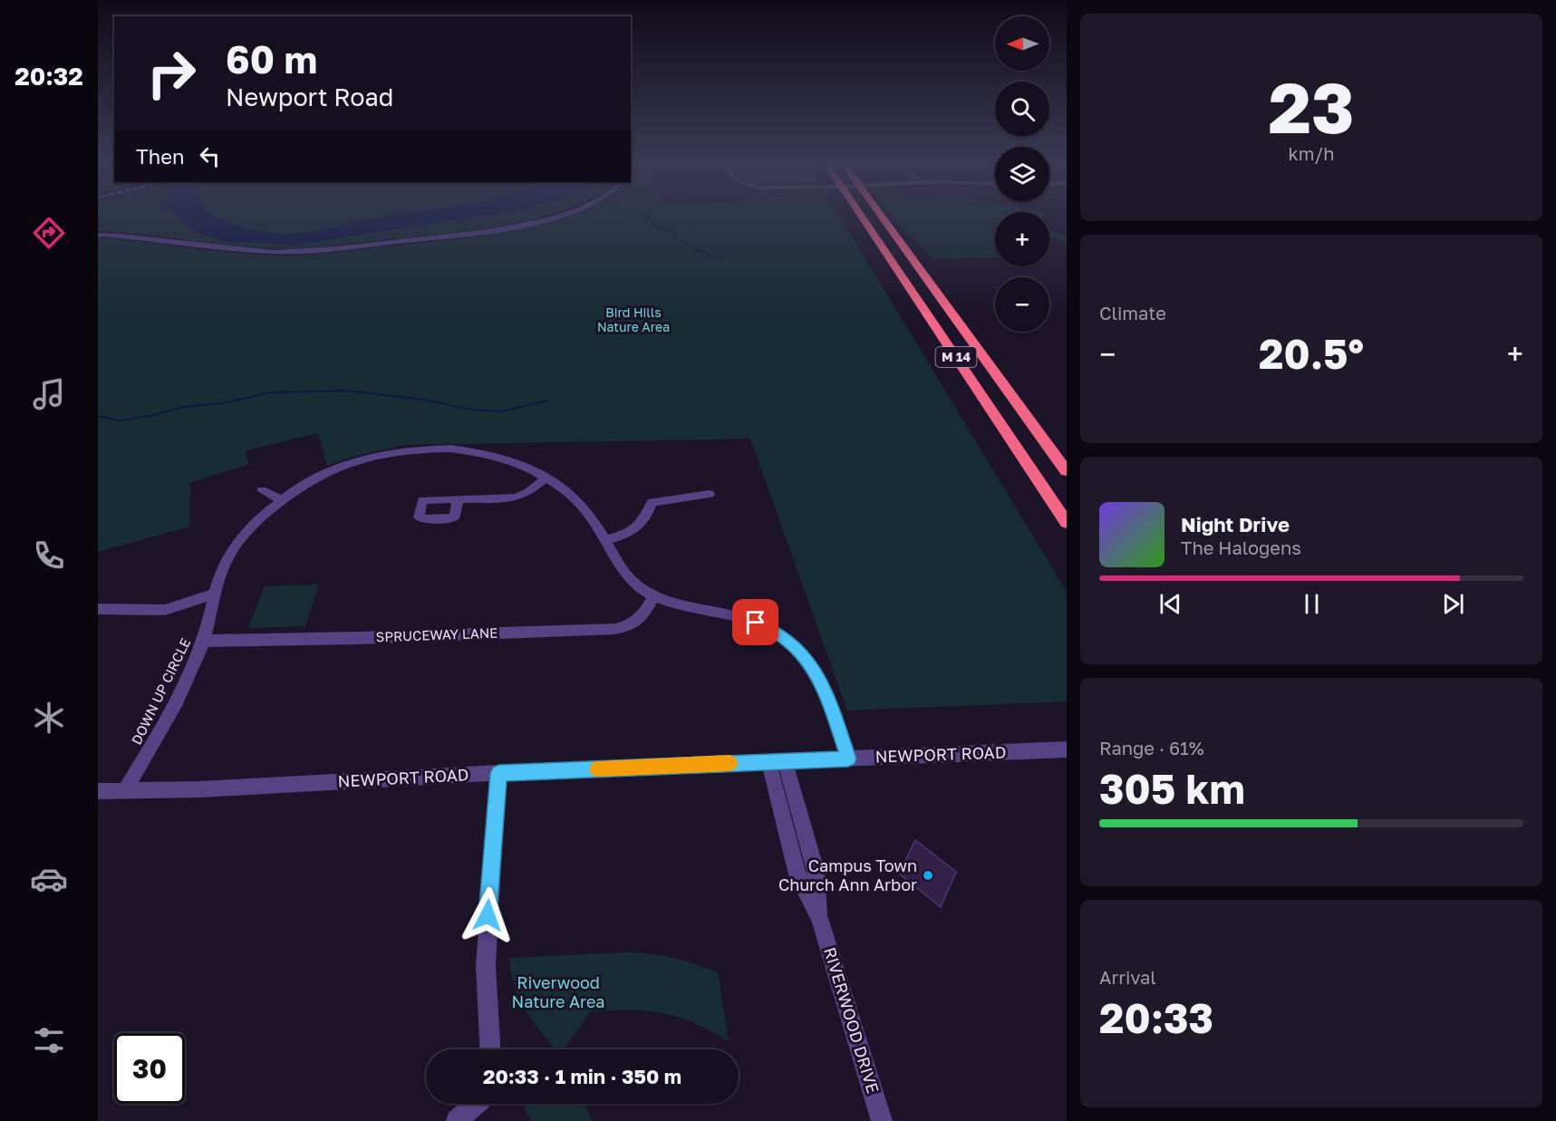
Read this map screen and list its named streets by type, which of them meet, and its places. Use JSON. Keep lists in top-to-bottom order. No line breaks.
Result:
{"streets":{"highway":["M 14"],"street":["SPRUCEWAY LANE","DOWN UP CIRCLE","NEWPORT ROAD","RIVERWOOD DRIVE"]},"crossings":[["SPRUCEWAY LANE","DOWN UP CIRCLE"],["DOWN UP CIRCLE","NEWPORT ROAD"],["NEWPORT ROAD","RIVERWOOD DRIVE"]],"parks":["Bird Hills Nature Area","Riverwood Nature Area"],"places":["Campus Town Church Ann Arbor"],"north":"left","page":{"tabs":"20:32","tile":[["23","km/h"],"Climate",["Range · 61%","305 km"],["Arrival","20:33"]],"map_buttons":["+","−"],"turn":["60 m","Newport Road"],"then":"Then","heat":["−","20.5°","+"],"song":["Night Drive","The Halogens"],"limit":"30","trip":"20:33 · 1 min · 350 m"}}
